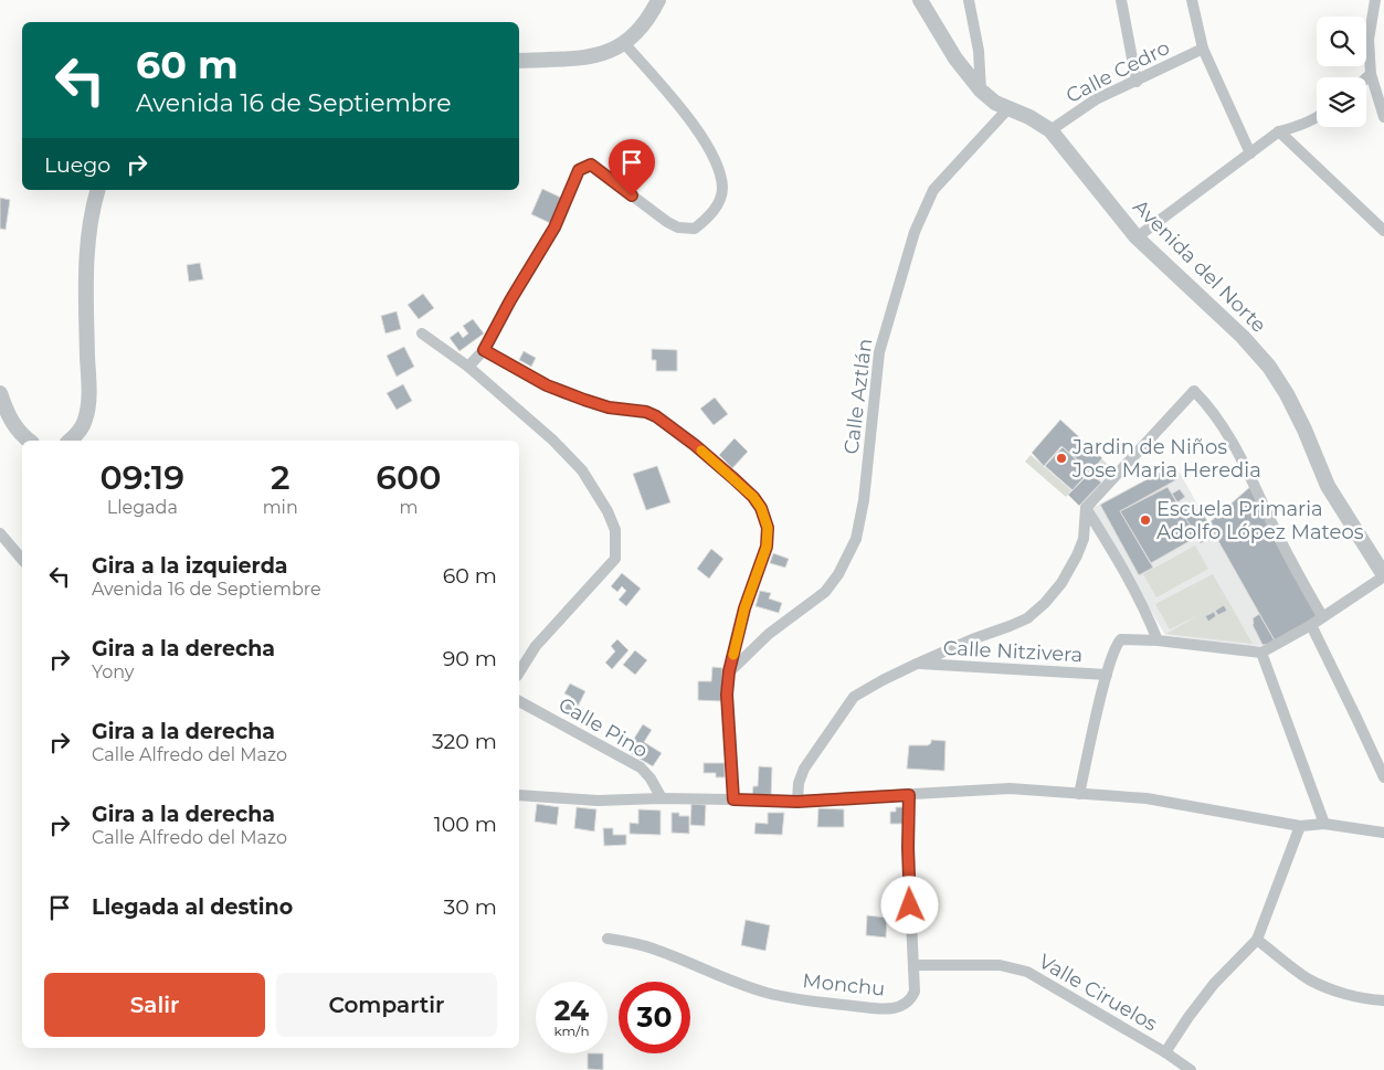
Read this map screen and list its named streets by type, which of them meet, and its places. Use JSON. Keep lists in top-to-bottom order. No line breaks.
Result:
{"streets":{"street":["Calle Cedro","Avenida del Norte","Calle Aztlán","Calle Nitzivera","Calle Pino","Monchu","Valle Ciruelos"]},"crossings":[["Calle Cedro","Avenida del Norte"],["Avenida del Norte","Calle Aztlán"],["Monchu","Valle Ciruelos"]],"places":["Jardin de Niños Jose Maria Heredia","Escuela Primaria Adolfo López Mateos"],"page":{"turn":["60 m","Avenida 16 de Septiembre"],"then":"Luego","eta":["09:19","Llegada","2","min","600","m"],"list":[{"name":"Gira a la izquierda","note":"Avenida 16 de Septiembre","value":"60 m"},{"name":"Gira a la derecha","note":"Yony","value":"90 m"},{"name":"Gira a la derecha","note":"Calle Alfredo del Mazo","value":"320 m"},{"name":"Gira a la derecha","note":"Calle Alfredo del Mazo","value":"100 m"},{"name":"Llegada al destino","value":"30 m"}],"buttons":["Salir","Compartir"],"speed":"24 km/h","limit":"30"}}
